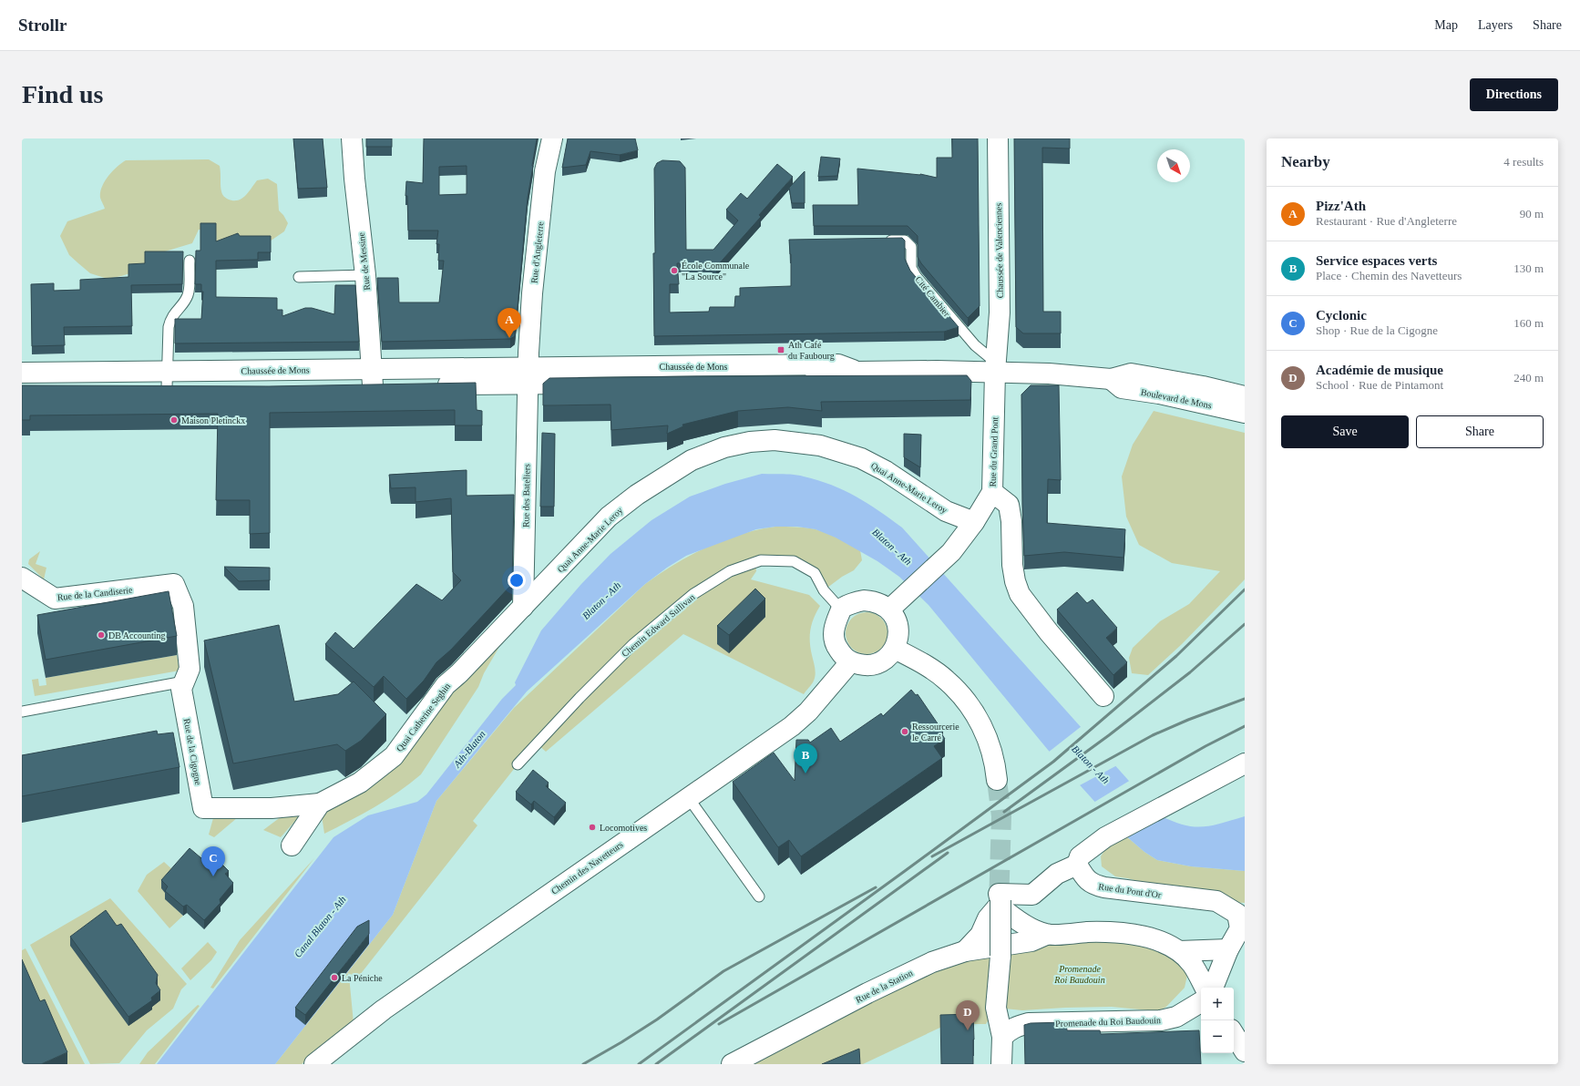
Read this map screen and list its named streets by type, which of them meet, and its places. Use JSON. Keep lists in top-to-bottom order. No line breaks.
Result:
{"streets":{"street":["Chaussée de Valenciennes","Rue d'Angleterre","Rue de Messine","Chaussée de Mons","Boulevard de Mons","Rue du Grand Pont","Quai Anne-Marie Leroy","Rue des Bateliers","Rue de la Candiserie","Quai Catherine Seghin","Rue de la Cigogne","Chemin des Navetteurs","Rue du Pont d'Or","Rue de la Station","Promenade du Roi Baudouin"],"lane":["Cité Cambier","Chemin Edward Sullivan"]},"crossings":[["Chaussée de Valenciennes","Cité Cambier"],["Chaussée de Valenciennes","Chaussée de Mons"],["Chaussée de Valenciennes","Boulevard de Mons"],["Chaussée de Valenciennes","Rue du Grand Pont"],["Rue d'Angleterre","Chaussée de Mons"],["Rue d'Angleterre","Rue des Bateliers"],["Rue de Messine","Chaussée de Mons"],["Cité Cambier","Chaussée de Mons"],["Cité Cambier","Boulevard de Mons"],["Cité Cambier","Rue du Grand Pont"],["Chaussée de Mons","Boulevard de Mons"],["Chaussée de Mons","Rue du Grand Pont"],["Chaussée de Mons","Rue des Bateliers"],["Boulevard de Mons","Rue du Grand Pont"],["Rue du Grand Pont","Quai Anne-Marie Leroy"],["Rue du Grand Pont","Chemin Edward Sullivan"],["Rue du Grand Pont","Chemin des Navetteurs"],["Quai Anne-Marie Leroy","Rue des Bateliers"],["Quai Anne-Marie Leroy","Quai Catherine Seghin"],["Rue des Bateliers","Quai Catherine Seghin"],["Rue de la Candiserie","Rue de la Cigogne"],["Chemin Edward Sullivan","Chemin des Navetteurs"],["Quai Catherine Seghin","Rue de la Cigogne"]],"water":["Blaton - Ath","Ath-Blaton","Canal Blaton - Ath"],"parks":["Promenade Roi Baudouin"],"places":{"other":["École Communale \"La Source\"","Maison Pletinckx","DB Accounting","Ressourcerie le Carré","Locomotives","La Péniche"],"transit":["Ath Café du Faubourg"]},"north":"bottom right","page":{"header":"Strollr","nav":["Map","Layers","Share"],"buttons":["Directions",["Save","Share"]],"title":"Find us","heading":["Nearby","4 results"],"list":[{"mark":"A","name":"Pizz'Ath","note":"Restaurant · Rue d'Angleterre","value":"90 m"},{"mark":"B","name":"Service espaces verts","note":"Place · Chemin des Navetteurs","value":"130 m"},{"mark":"C","name":"Cyclonic","note":"Shop · Rue de la Cigogne","value":"160 m"},{"mark":"D","name":"Académie de musique","note":"School · Rue de Pintamont","value":"240 m"}],"pins":["A","B","C","D"],"map_buttons":["+","−"]}}
